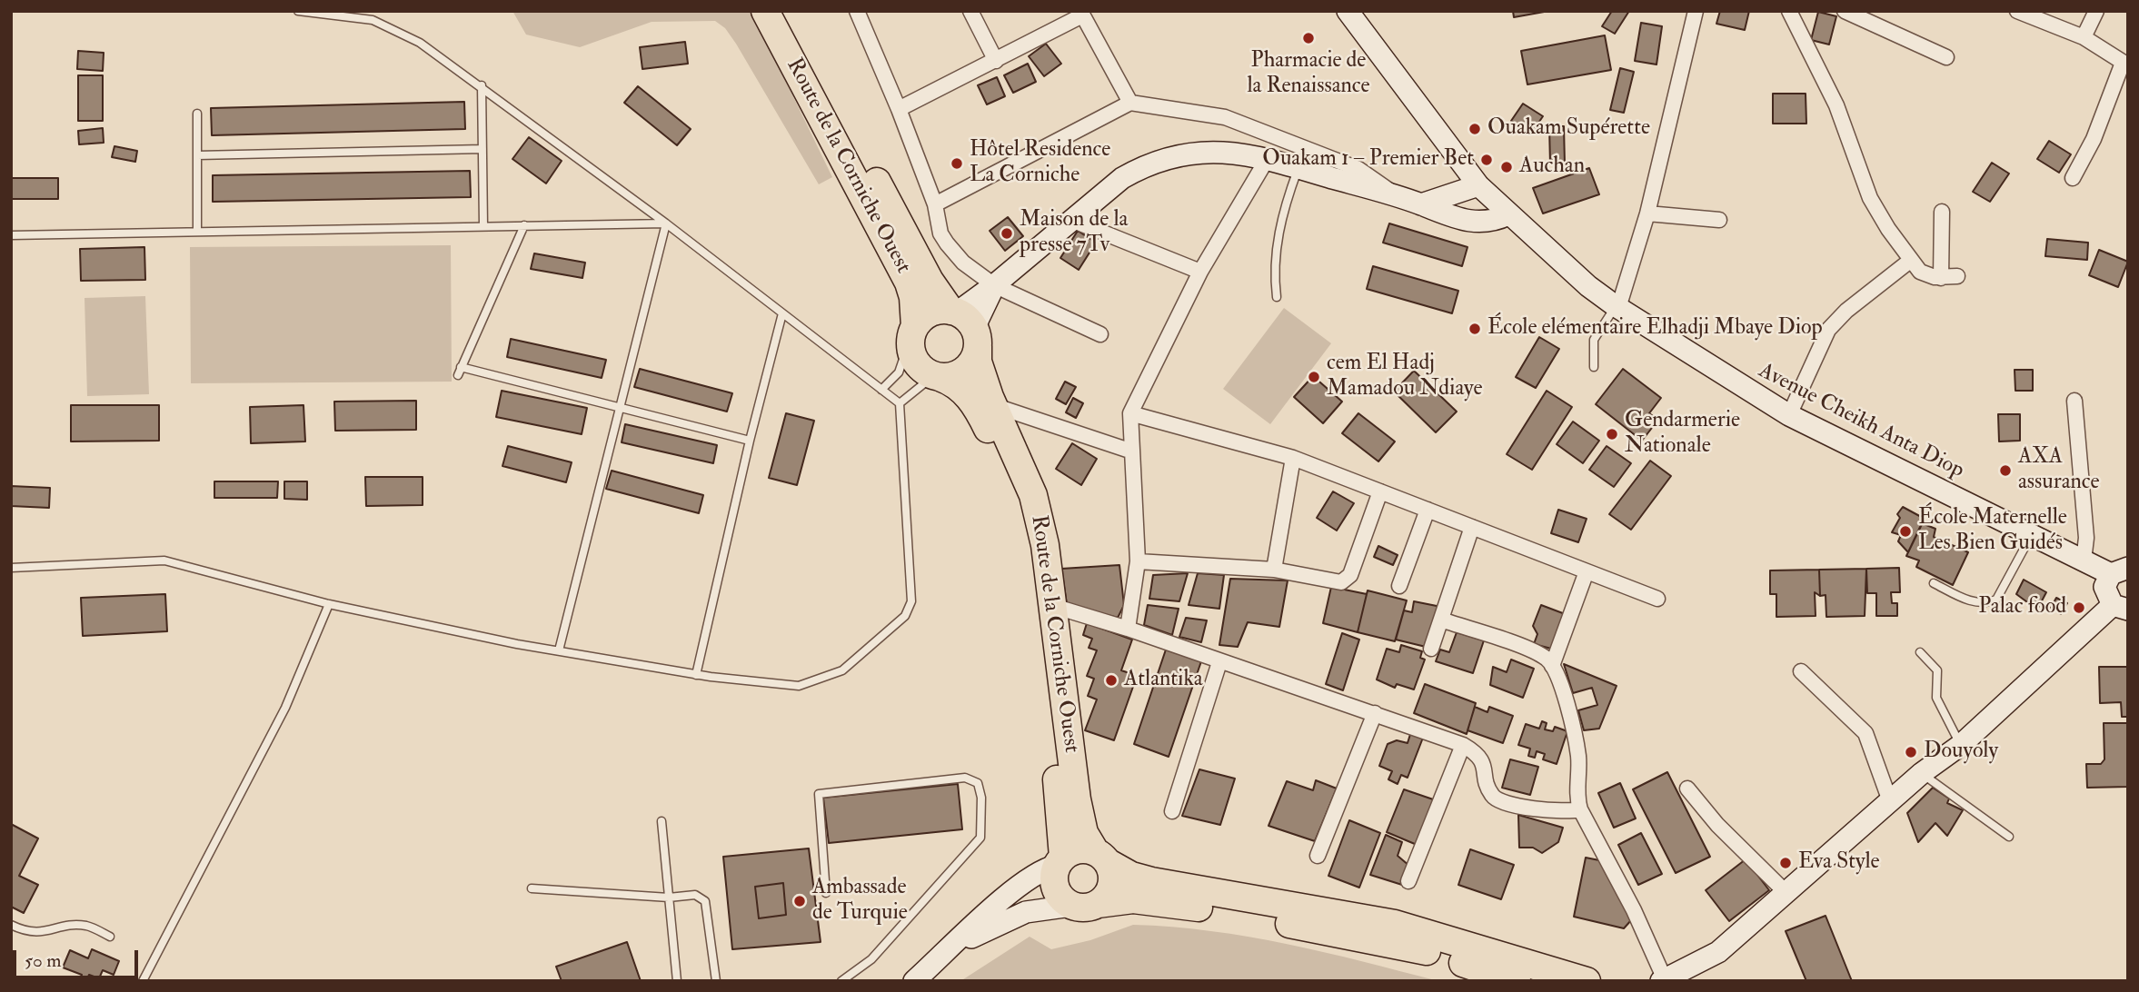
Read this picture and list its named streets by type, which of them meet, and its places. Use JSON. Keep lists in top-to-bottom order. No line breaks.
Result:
{"streets":{"highway":["Route de la Corniche Ouest"],"street":["Avenue Cheikh Anta Diop"]},"places":["Pharmacie de la Renaissance","Ouakam Supérette","Ouakam 1 – Premier Bet","Hôtel Residence La Corniche","Auchan","Maison de la presse 7Tv","École elémentaire Elhadji Mbaye Diop","cem El Hadj Mamadou Ndiaye","Gendarmerie Nationale","AXA assurance","École Maternelle Les Bien Guidés","Palac food","Atlantika","Douyoly","Eva Style","Ambassade de Turquie"],"scale_bar":"50 m"}
